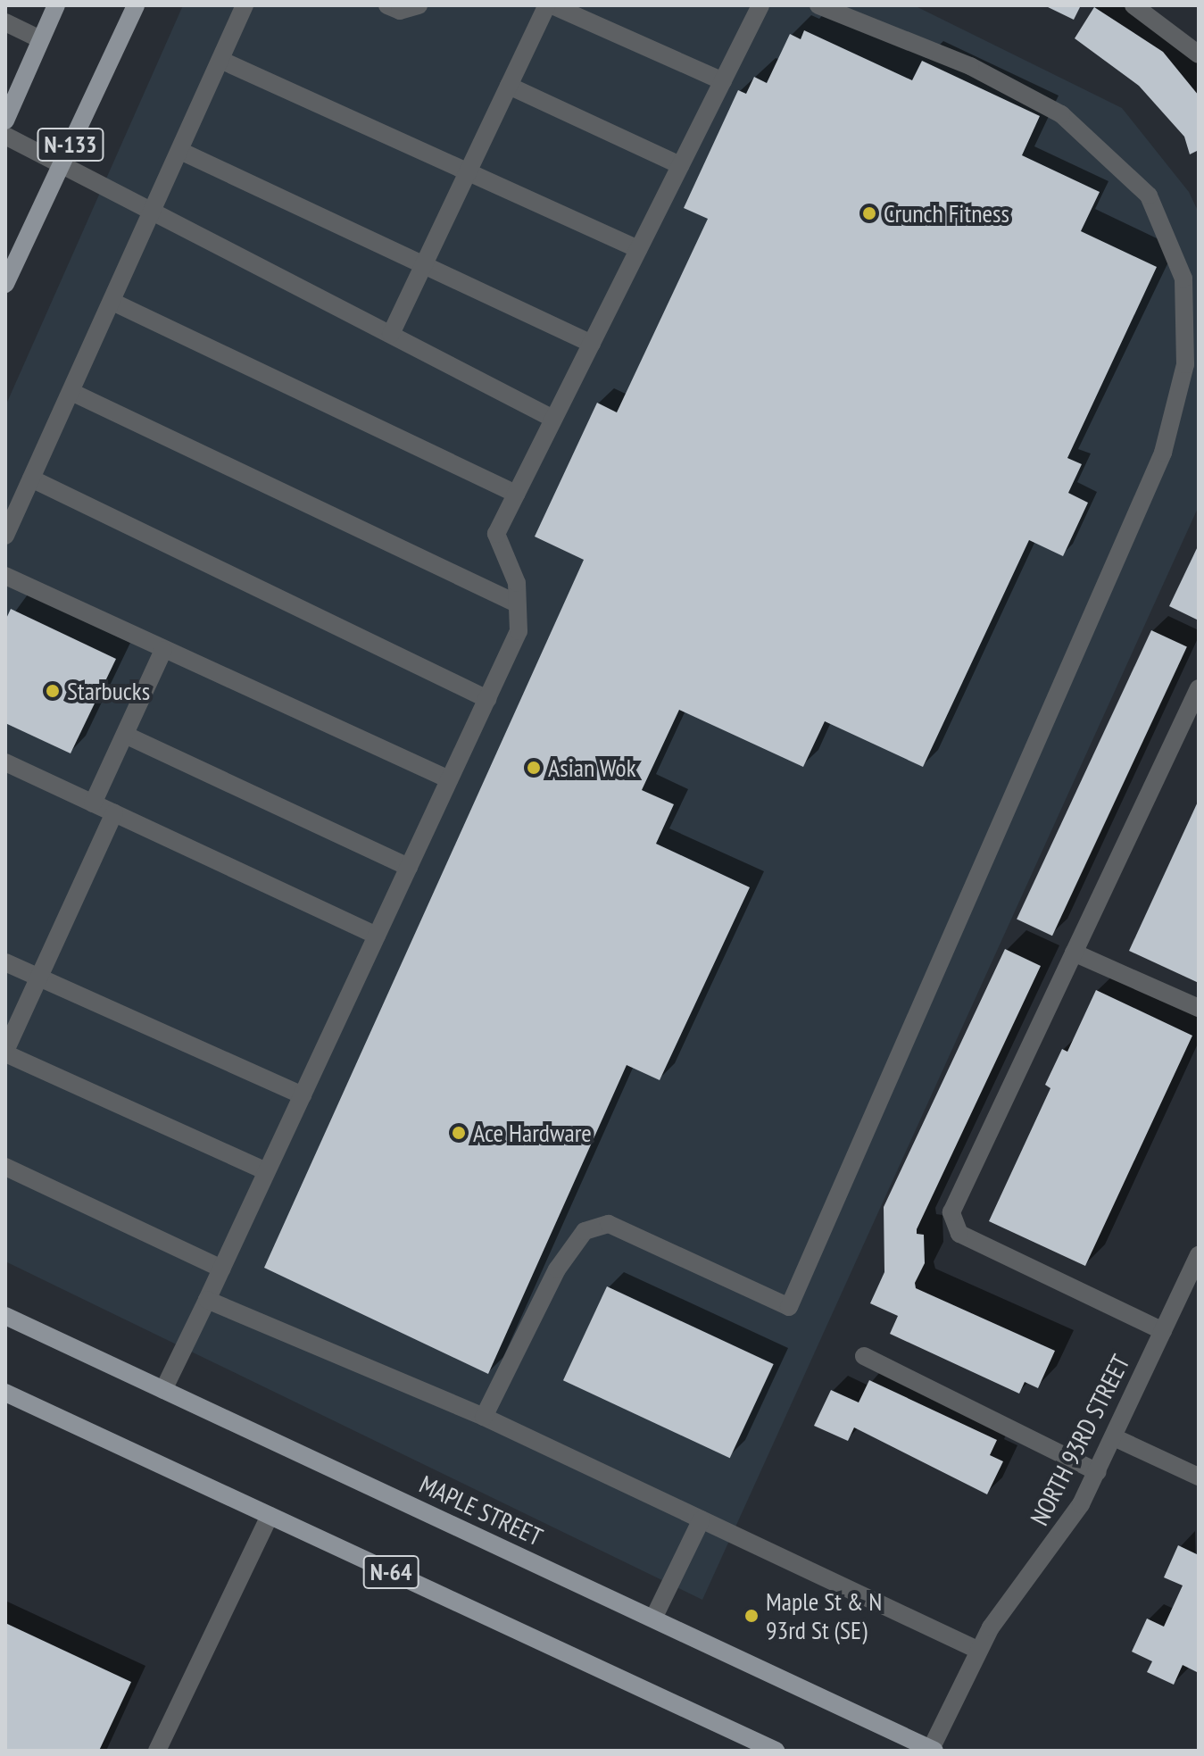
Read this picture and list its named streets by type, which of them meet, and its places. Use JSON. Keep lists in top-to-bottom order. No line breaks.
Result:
{"streets":{"main road":["N-133","MAPLE STREET","N-64"],"street":["NORTH 93RD STREET"]},"crossings":[["NORTH 93RD STREET","MAPLE STREET"]],"places":["Crunch Fitness","Starbucks","Asian Wok","Ace Hardware","Maple St & N 93rd St (SE)"]}
